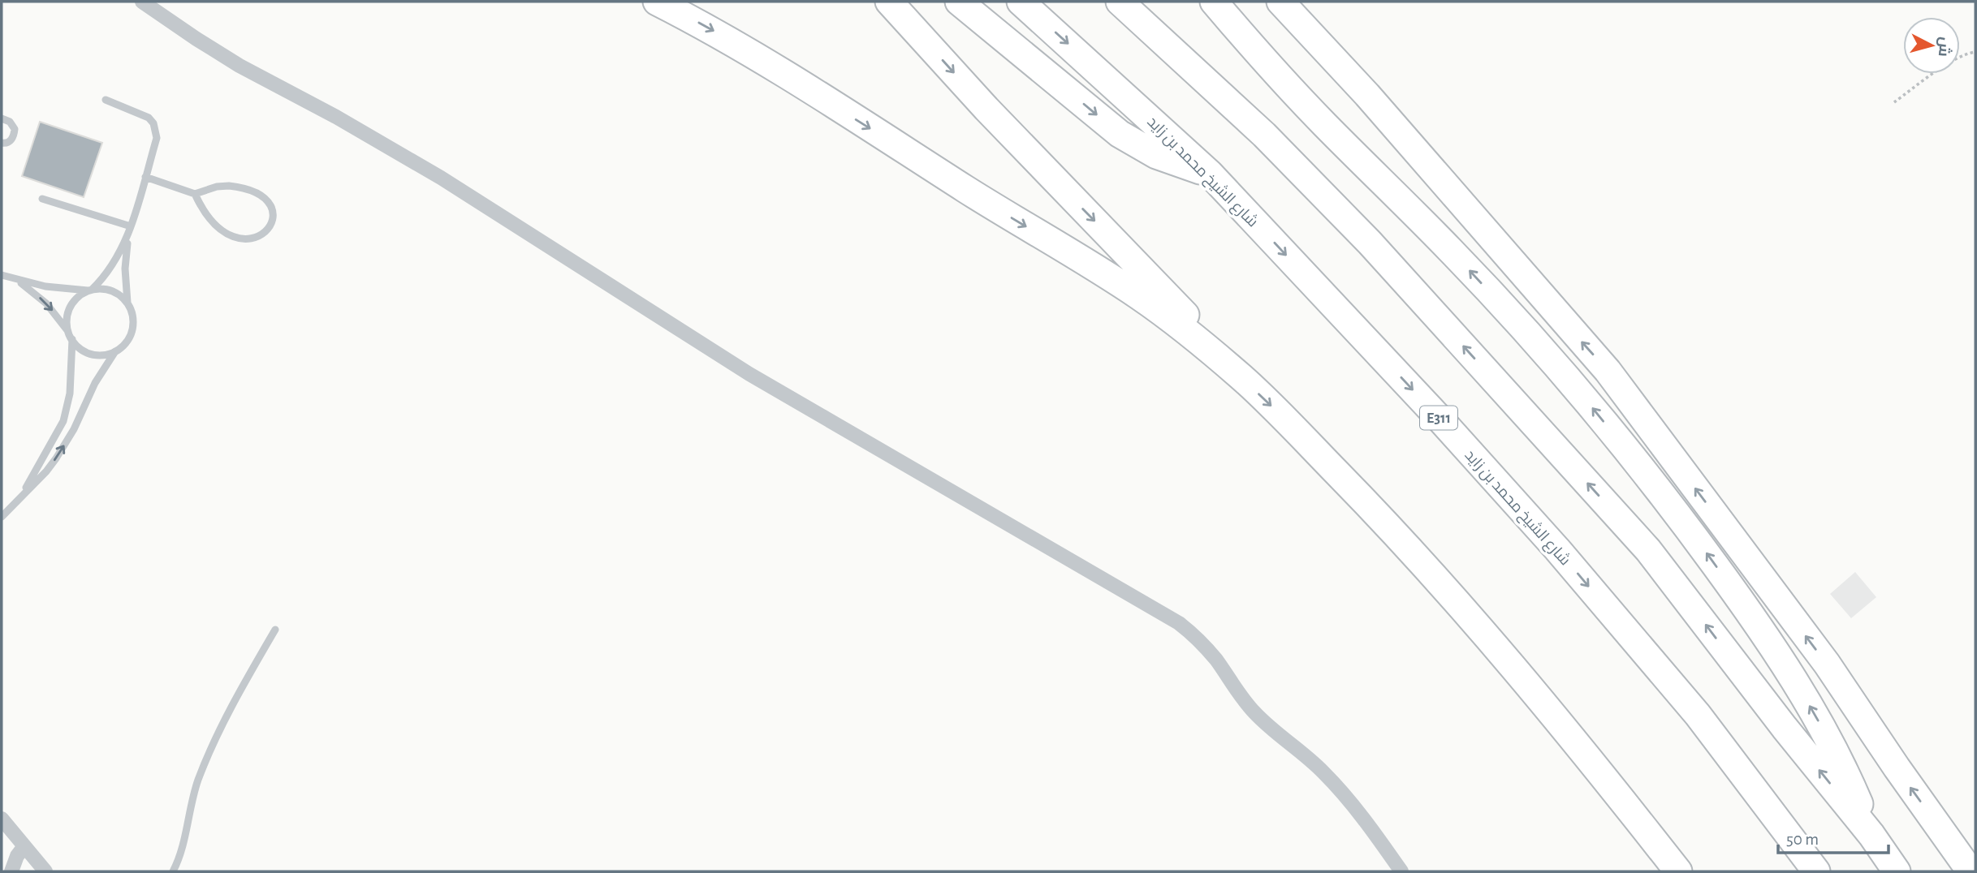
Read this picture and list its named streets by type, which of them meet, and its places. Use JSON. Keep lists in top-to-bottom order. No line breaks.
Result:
{"streets":{"highway":["شارع الشيخ محمد بن زايد","E311"]},"scale_bar":"50 m","north":"right"}
